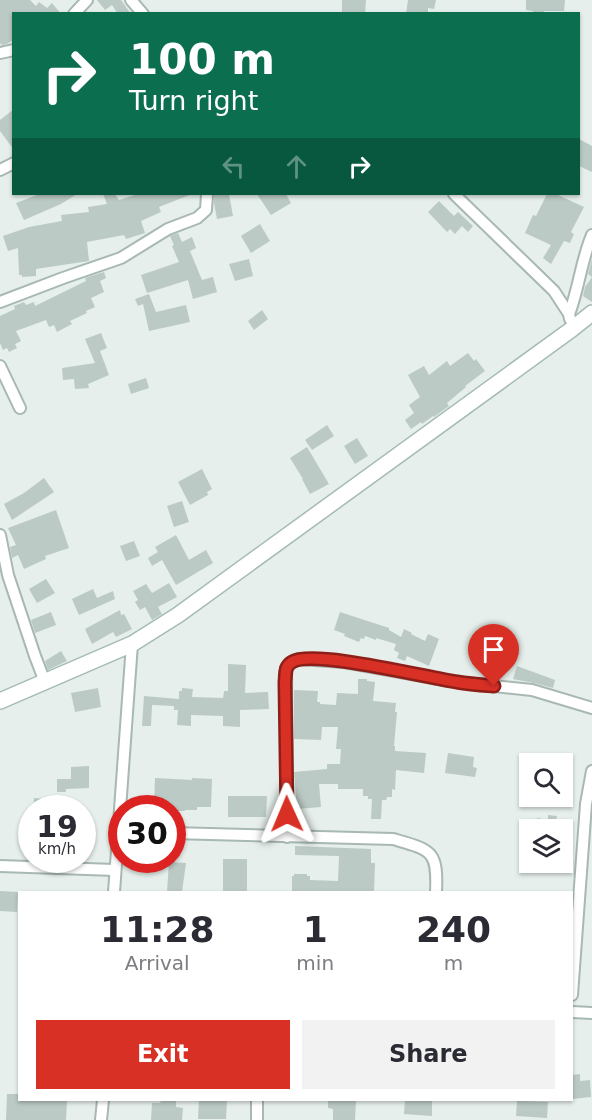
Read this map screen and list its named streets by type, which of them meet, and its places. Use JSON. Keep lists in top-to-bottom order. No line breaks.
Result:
{"page":{"turn":["100 m","Turn right"],"speed":"19 km/h","limit":"30","eta":["11:28","Arrival","1","min","240","m"],"buttons":["Exit","Share"]}}
